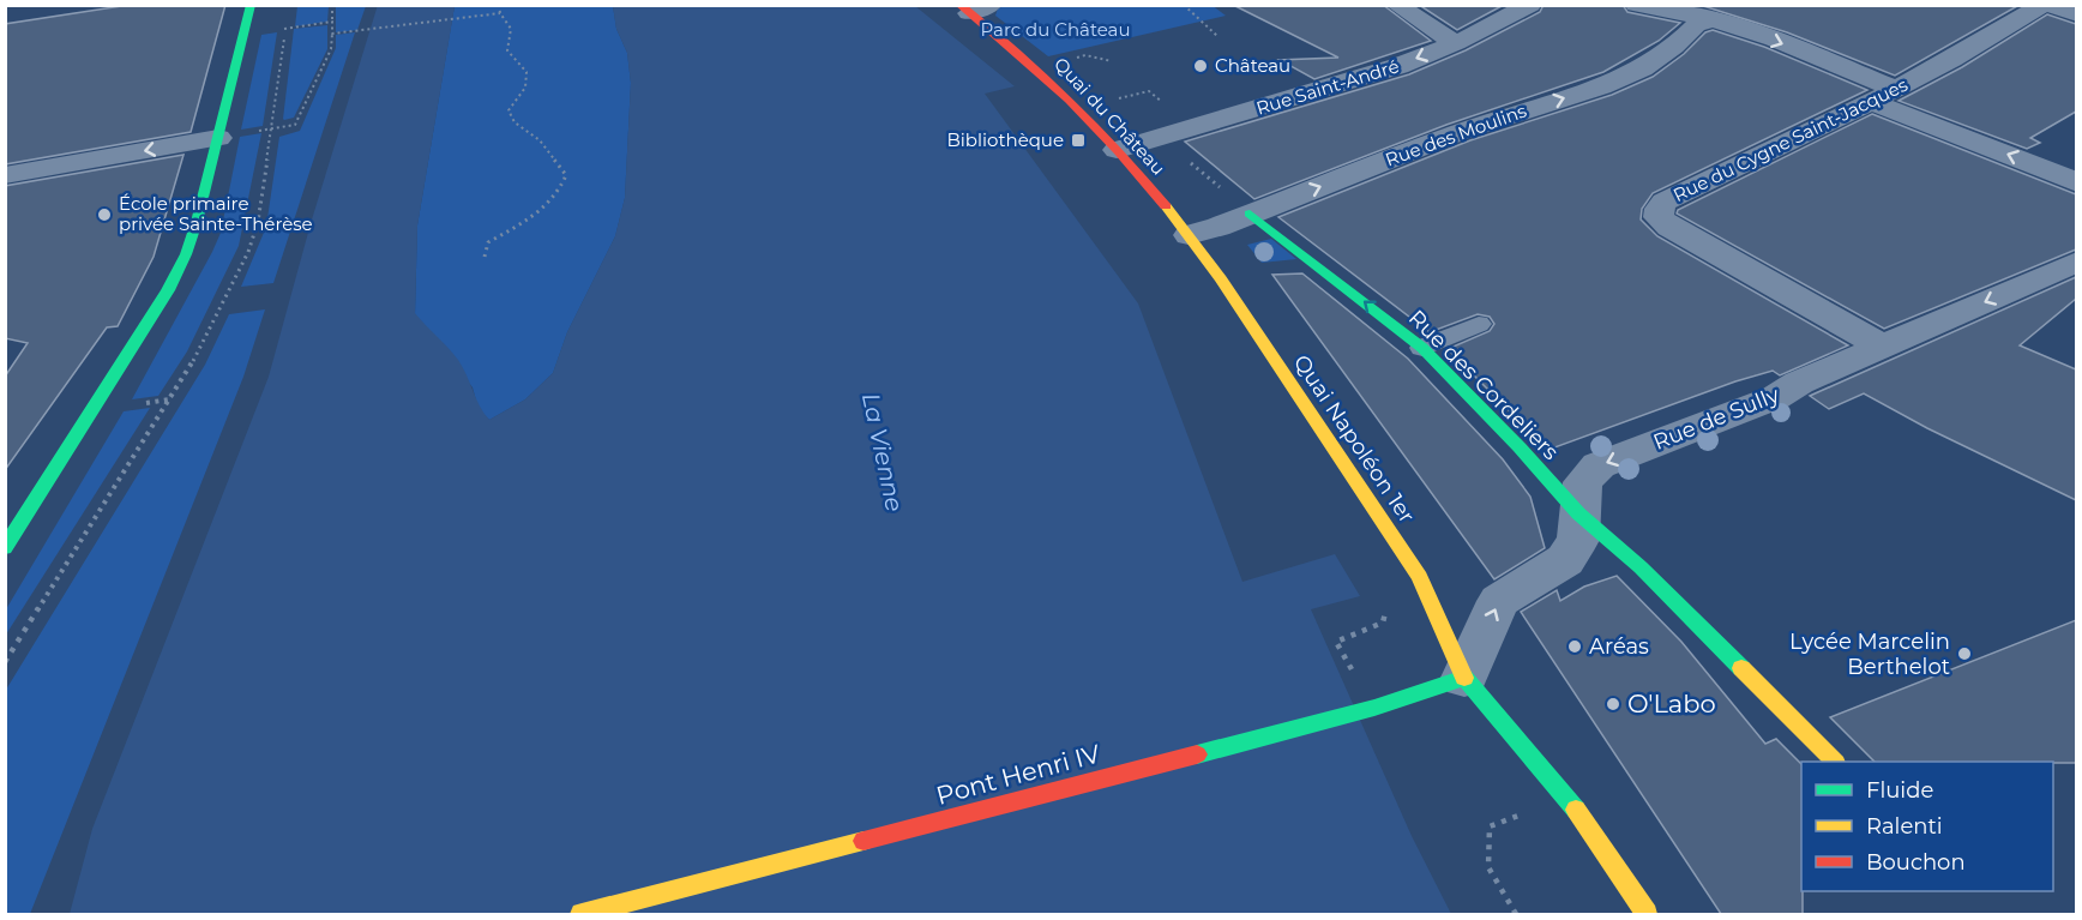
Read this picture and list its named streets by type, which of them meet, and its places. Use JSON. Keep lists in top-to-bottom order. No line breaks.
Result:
{"streets":{"main road":["Quai du Château","Rue des Cordeliers","Quai Napoléon 1er","Pont Henri IV"],"street":["Rue Saint-André","Rue des Moulins","Rue du Cygne Saint-Jacques","Rue de Sully"]},"crossings":[["Rue Saint-André","Quai du Château"],["Quai du Château","Rue des Moulins"],["Quai du Château","Quai Napoléon 1er"],["Rue des Moulins","Rue des Cordeliers"],["Rue des Moulins","Quai Napoléon 1er"],["Rue du Cygne Saint-Jacques","Rue de Sully"],["Rue des Cordeliers","Rue de Sully"],["Rue de Sully","Quai Napoléon 1er"],["Rue de Sully","Pont Henri IV"],["Quai Napoléon 1er","Pont Henri IV"]],"one_way":["Rue Saint-André","Rue des Moulins"],"water":["La Vienne"],"parks":["Parc du Château"],"places":{"other":["Château","École primaire privée Sainte-Thérèse","Aréas","Lycée Marcelin Berthelot","O'Labo"],"transit":["Bibliothèque"]},"legend":["Fluide","Ralenti","Bouchon"]}
